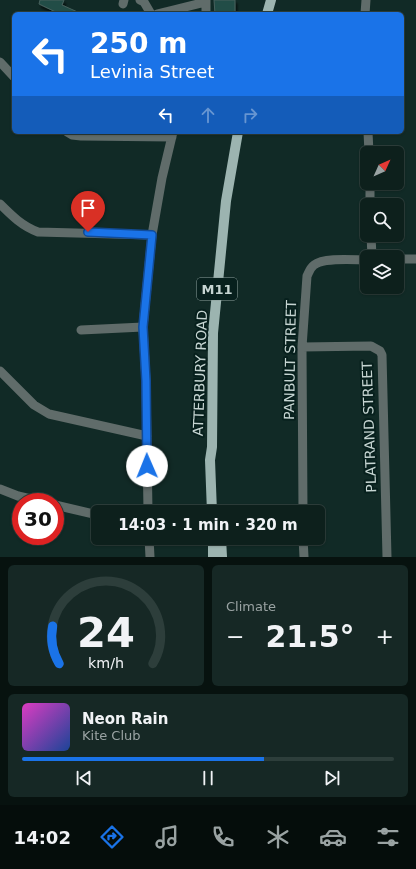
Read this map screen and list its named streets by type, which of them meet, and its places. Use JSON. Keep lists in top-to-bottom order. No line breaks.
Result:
{"streets":{"main road":["M11","ATTERBURY ROAD"],"street":["PANBULT STREET","PLATRAND STREET"]},"crossings":[["PANBULT STREET","PLATRAND STREET"]],"north":"top right","page":{"turn":["250 m","Levinia Street"],"limit":"30","trip":"14:03 · 1 min · 320 m","tile":"Climate","heat":["−","21.5°","+"],"song":["Neon Rain","Kite Club"],"tabs":"14:02","gauge":["24","km/h"]}}
